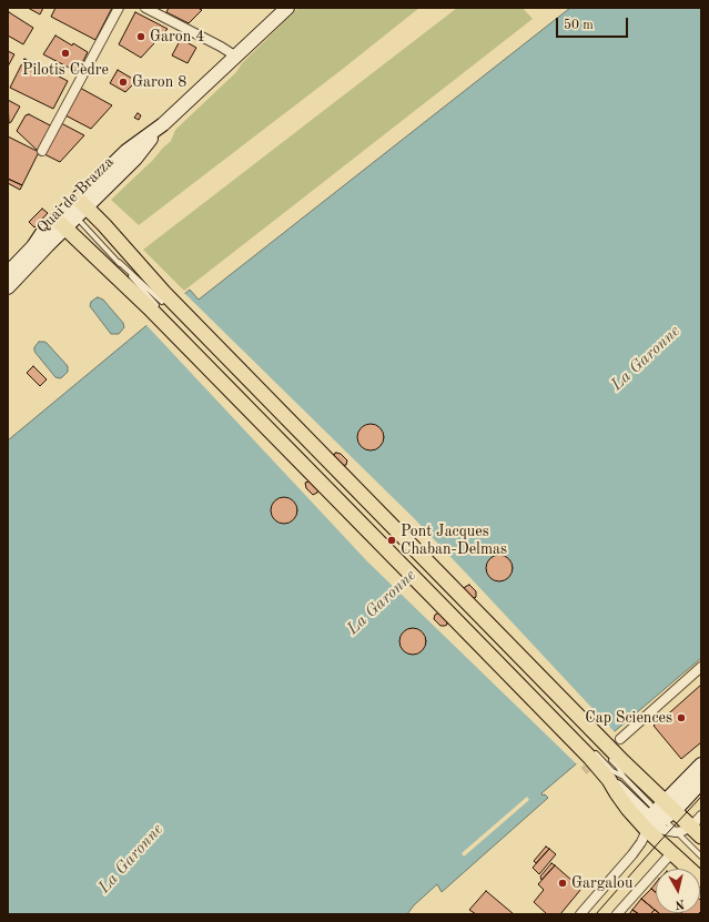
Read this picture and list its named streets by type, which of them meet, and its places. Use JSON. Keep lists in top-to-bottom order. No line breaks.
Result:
{"streets":{"main road":["Quai de Brazza"]},"water":["La Garonne"],"places":["Garon 4","Pilotis Cèdre","Garon 8","Pont Jacques Chaban-Delmas","Cap Sciences","Gargalou"],"scale_bar":"50 m","north":"bottom"}
